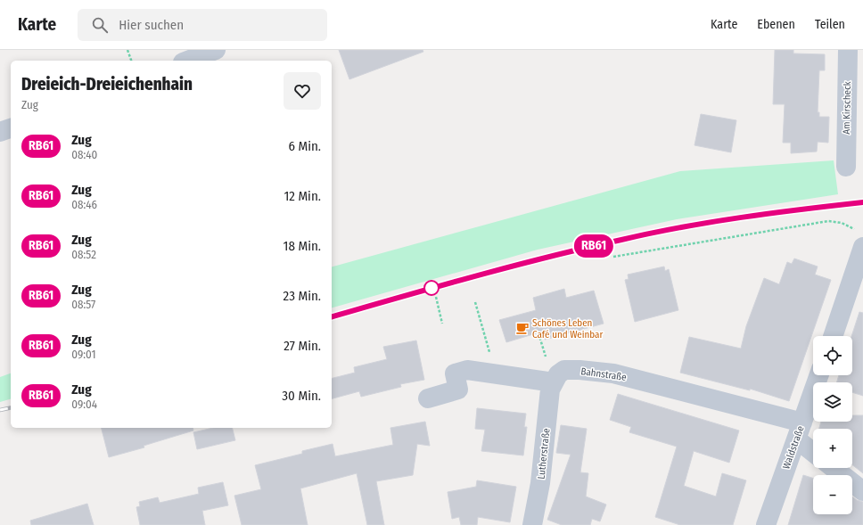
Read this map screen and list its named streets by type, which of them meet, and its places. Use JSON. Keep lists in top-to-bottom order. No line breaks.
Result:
{"streets":{"street":["Am Kirscheck","Bahnstraße","Waldstraße","Lutherstraße"]},"crossings":[["Bahnstraße","Waldstraße"],["Bahnstraße","Lutherstraße"]],"places":{"cafe":["Schönes Leben Café und Weinbar"]},"page":{"header":"Karte","search":"Hier suchen","nav":["Karte","Ebenen","Teilen"],"on_map":"RB61","heading":["Dreieich-Dreieichenhain","Zug"],"list":[{"mark":"RB61","name":"Zug","note":"08:40","value":"6 Min."},{"mark":"RB61","name":"Zug","note":"08:46","value":"12 Min."},{"mark":"RB61","name":"Zug","note":"08:52","value":"18 Min."},{"mark":"RB61","name":"Zug","note":"08:57","value":"23 Min."},{"mark":"RB61","name":"Zug","note":"09:01","value":"27 Min."},{"mark":"RB61","name":"Zug","note":"09:04","value":"30 Min."}],"map_buttons":["+","−"]}}
